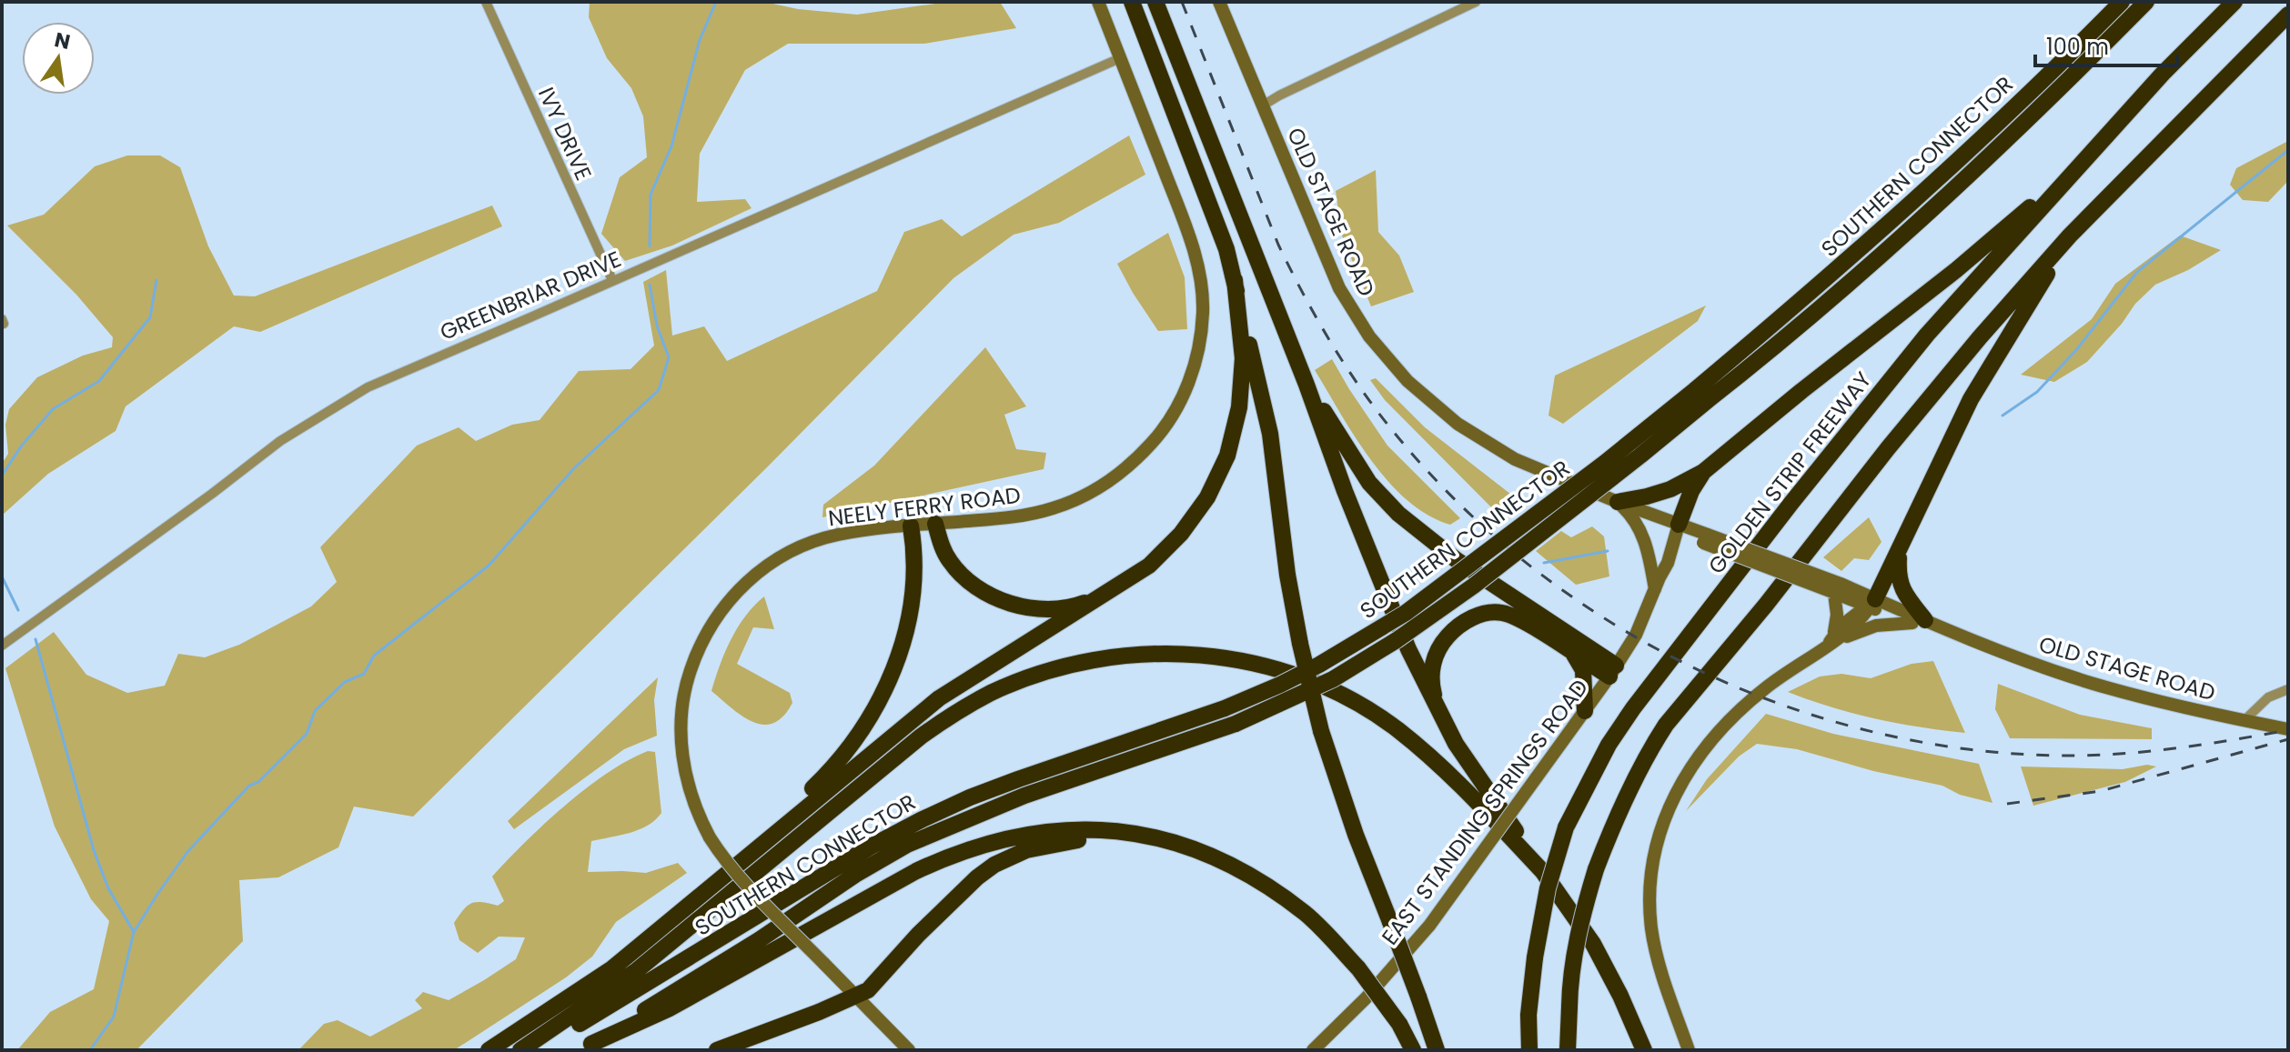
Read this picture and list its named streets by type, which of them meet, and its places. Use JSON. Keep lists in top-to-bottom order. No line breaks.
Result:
{"streets":{"highway":["SOUTHERN CONNECTOR","GOLDEN STRIP FREEWAY"],"street":["IVY DRIVE","OLD STAGE ROAD","GREENBRIAR DRIVE","NEELY FERRY ROAD","EAST STANDING SPRINGS ROAD"]},"crossings":[["IVY DRIVE","GREENBRIAR DRIVE"],["OLD STAGE ROAD","EAST STANDING SPRINGS ROAD"],["GREENBRIAR DRIVE","NEELY FERRY ROAD"]],"scale_bar":"100 m","north":"top"}
